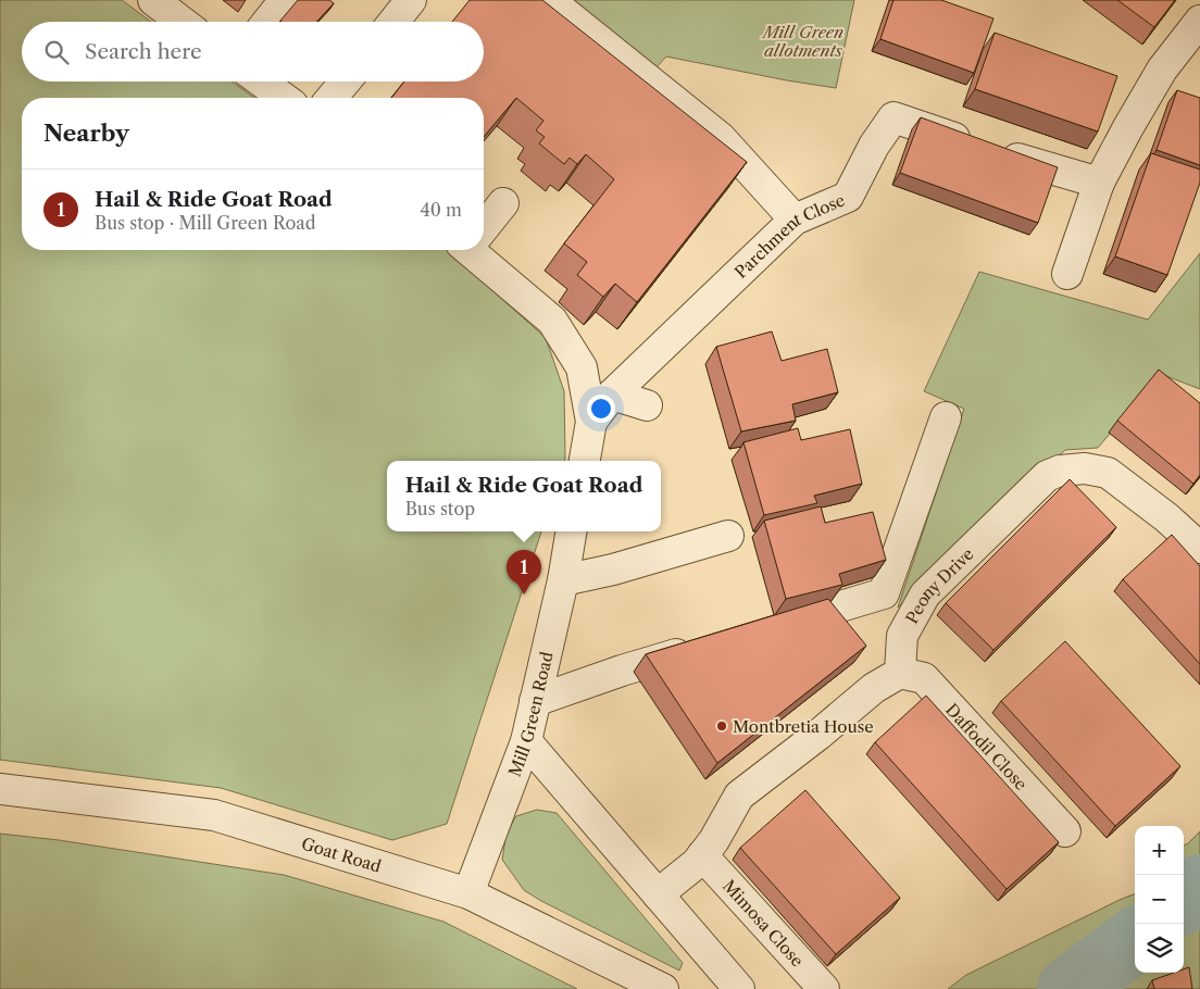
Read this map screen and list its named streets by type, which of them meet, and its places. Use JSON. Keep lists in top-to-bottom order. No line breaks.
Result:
{"streets":{"street":["Parchment Close","Peony Drive","Mill Green Road","Daffodil Close","Goat Road","Mimosa Close"]},"crossings":[["Peony Drive","Daffodil Close"],["Mill Green Road","Goat Road"]],"parks":["Mill Green allotments"],"places":["Montbretia House"],"page":{"search":"Search here","heading":"Nearby","list":[{"mark":"1","name":"Hail & Ride Goat Road","note":"Bus stop · Mill Green Road","value":"40 m"}],"popup":["Hail & Ride Goat Road","Bus stop"],"pins":"1","map_buttons":["+","−"]}}
